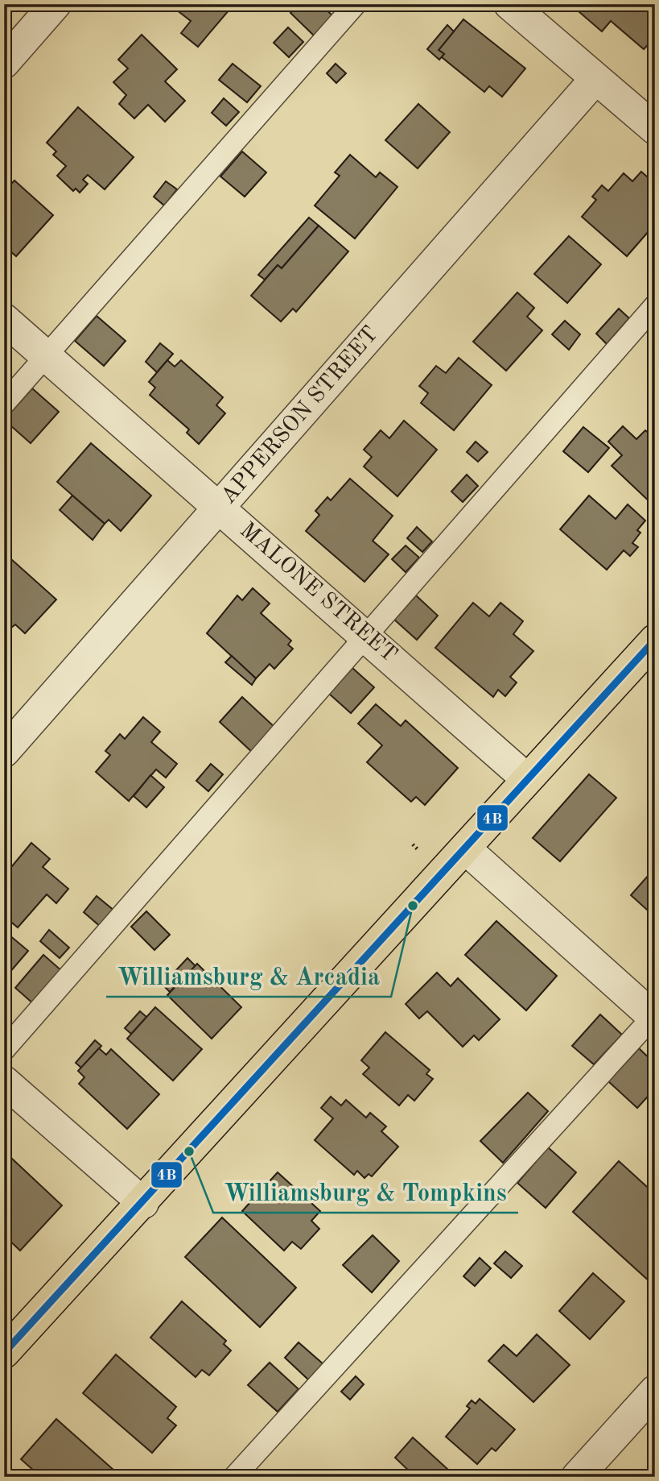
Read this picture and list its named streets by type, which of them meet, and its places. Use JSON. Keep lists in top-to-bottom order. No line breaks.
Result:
{"streets":{"street":["APPERSON STREET","MALONE STREET"]},"crossings":[["APPERSON STREET","MALONE STREET"]],"places":["Williamsburg & Arcadia","Williamsburg & Tompkins"],"lines":["transit line 4B"]}
